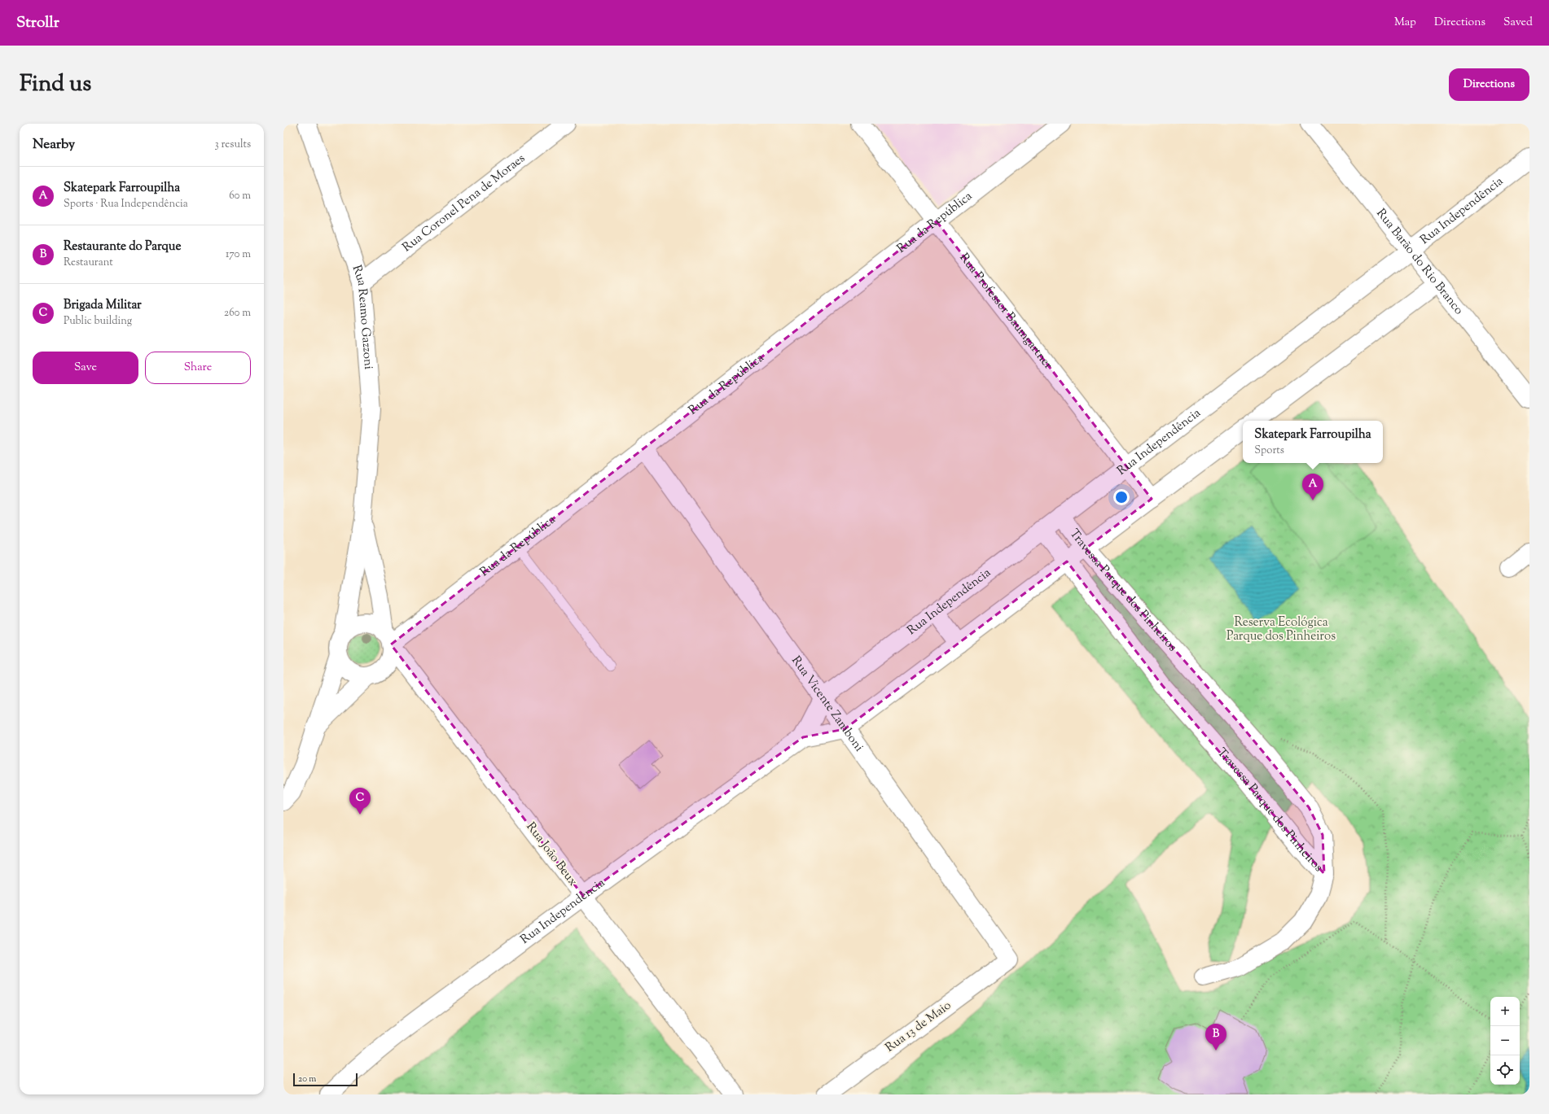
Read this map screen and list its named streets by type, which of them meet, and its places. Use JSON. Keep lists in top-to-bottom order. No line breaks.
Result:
{"streets":{"street":["Rua Coronel Pena de Moraes","Rua Independência","Rua da República","Rua Barão do Rio Branco","Rua Professor Baumgartner","Rua Reamo Gazzoni","Travessa Parque dos Pinheiros","Rua Vicente Zamboni","Rua João Beux","Rua 13 de Maio"]},"crossings":[["Rua Coronel Pena de Moraes","Rua Reamo Gazzoni"],["Rua Independência","Rua Barão do Rio Branco"],["Rua Independência","Rua Professor Baumgartner"],["Rua Independência","Travessa Parque dos Pinheiros"],["Rua Independência","Rua Vicente Zamboni"],["Rua Independência","Rua João Beux"],["Rua da República","Rua Professor Baumgartner"],["Rua da República","Rua Reamo Gazzoni"],["Rua da República","Rua Vicente Zamboni"],["Rua da República","Rua João Beux"],["Rua Reamo Gazzoni","Rua João Beux"],["Rua Vicente Zamboni","Rua 13 de Maio"]],"parks":["Reserva Ecológica Parque dos Pinheiros"],"scale_bar":"20 m","page":{"header":"Strollr","nav":["Map","Directions","Saved"],"title":"Find us","buttons":["Directions",["Save","Share"]],"heading":["Nearby","3 results"],"list":[{"mark":"A","name":"Skatepark Farroupilha","note":"Sports · Rua Independência","value":"60 m"},{"mark":"B","name":"Restaurante do Parque","note":"Restaurant","value":"170 m"},{"mark":"C","name":"Brigada Militar","note":"Public building","value":"260 m"}],"popup":["Skatepark Farroupilha","Sports"],"pins":["A","C","B"],"map_buttons":["+","−"],"scale":"20 m"}}
